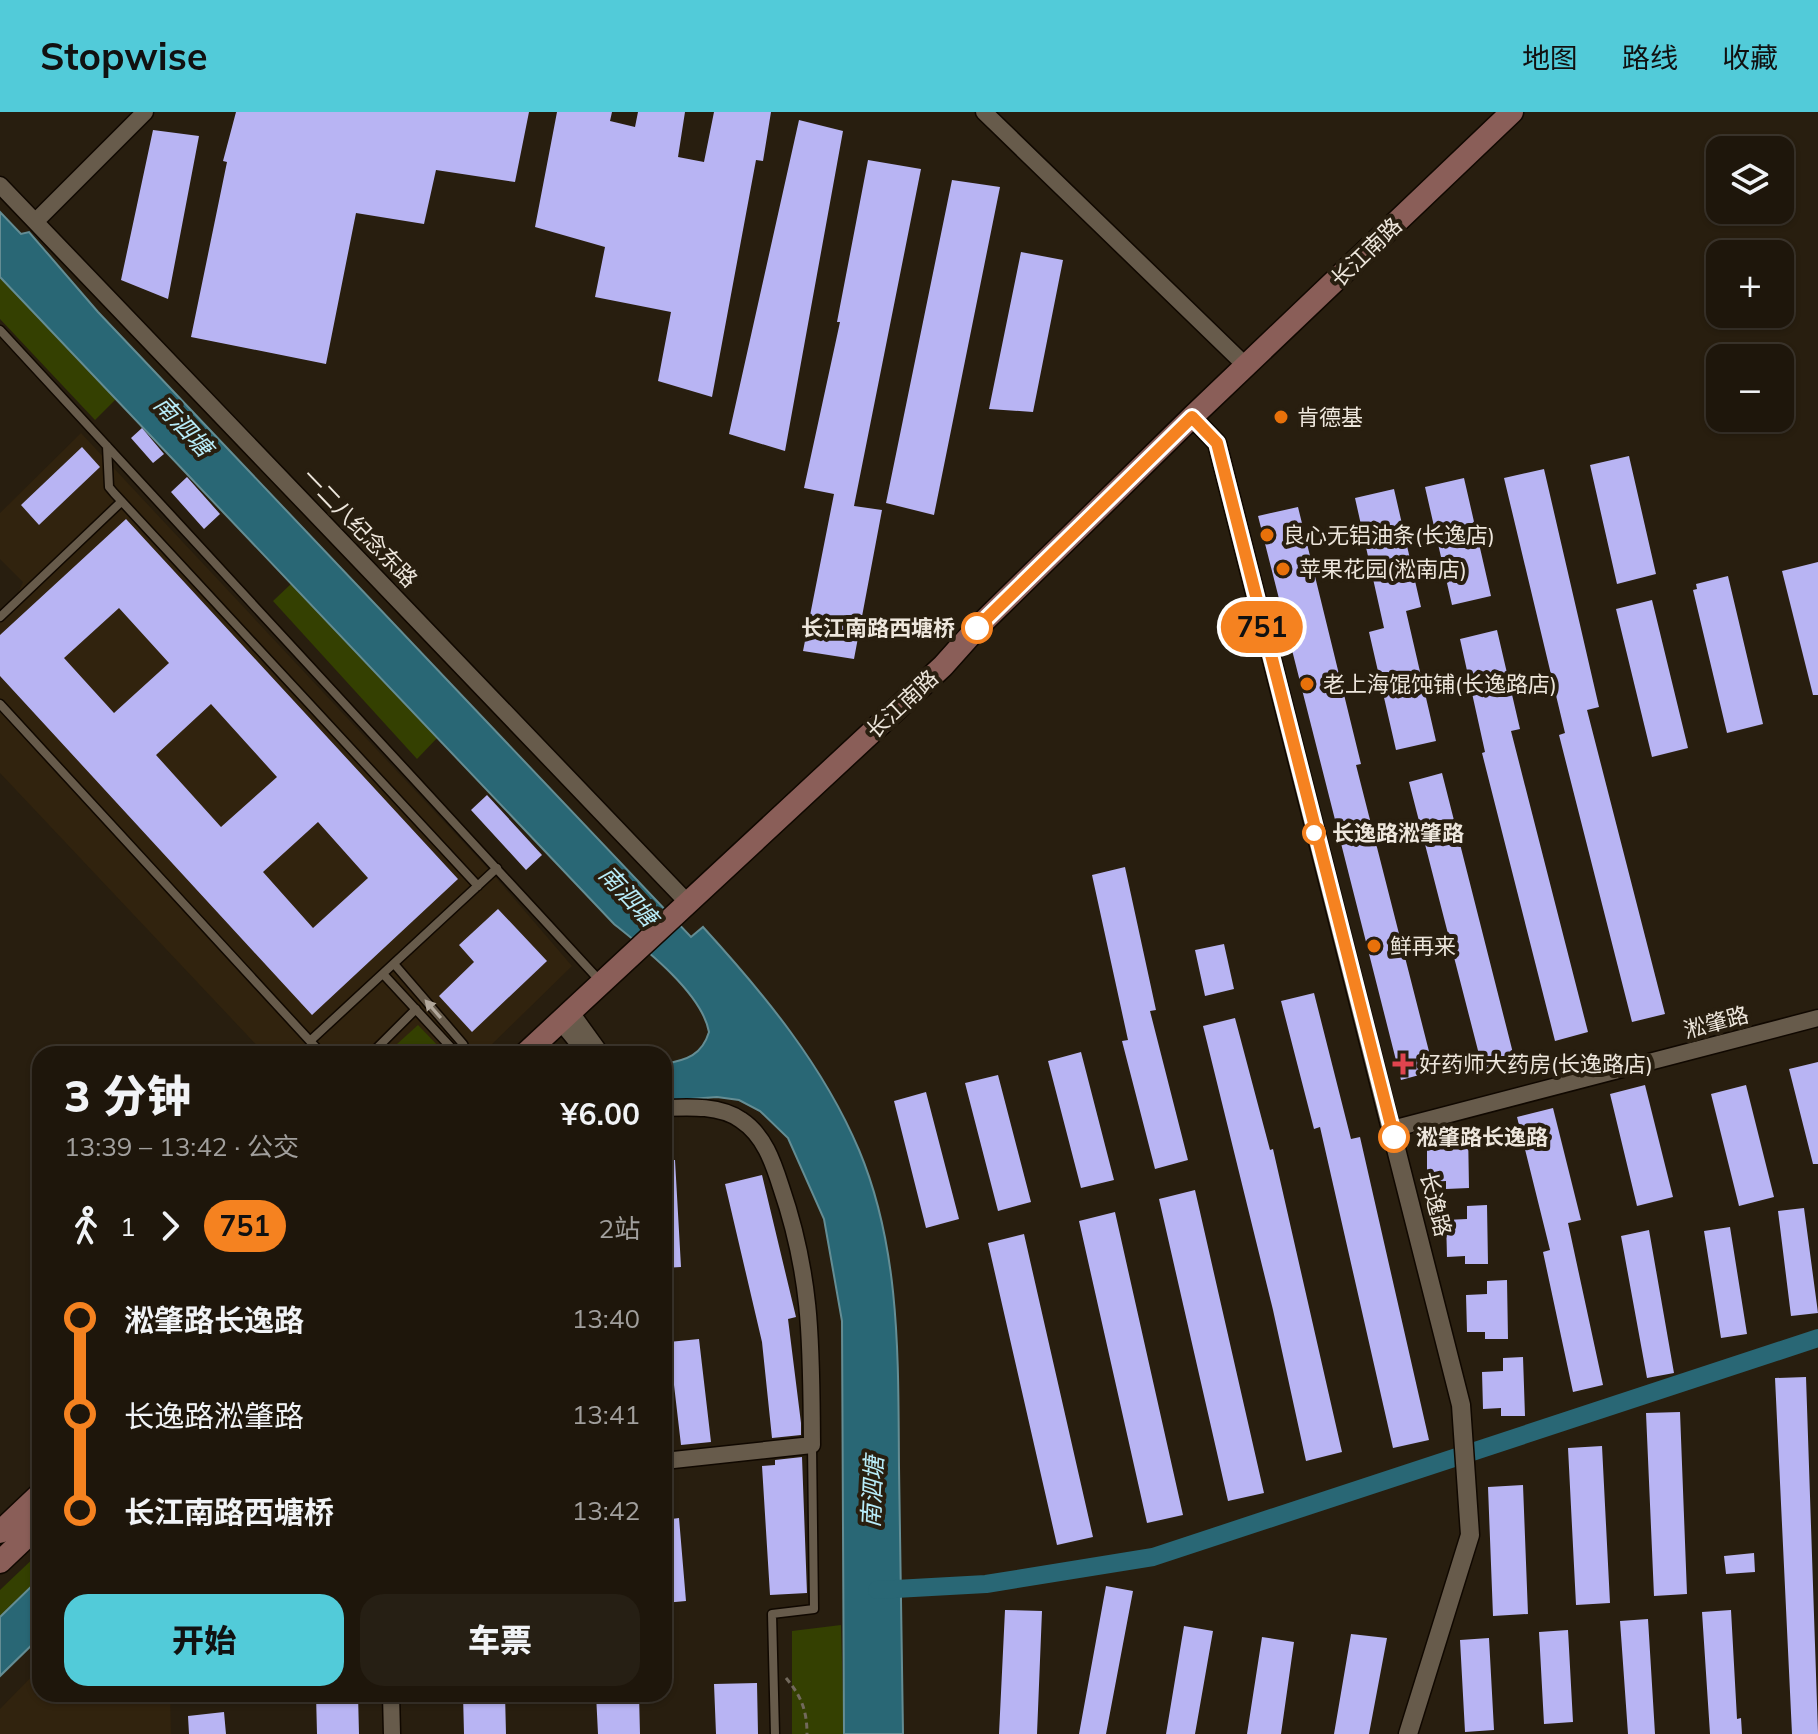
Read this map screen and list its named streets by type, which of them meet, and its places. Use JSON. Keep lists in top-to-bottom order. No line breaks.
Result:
{"streets":{"main road":["长江南路"],"street":["一二八纪念东路","淞肇路","长逸路"]},"crossings":[["长江南路","一二八纪念东路"],["长江南路","长逸路"],["淞肇路","长逸路"]],"water":["南泗塘"],"places":{"other":["肯德基","良心无铝油条(长逸店)","苹果花园(淞南店)","长江南路西塘桥","老上海馄饨铺(长逸路店)","长逸路淞肇路","鲜再来","淞肇路长逸路"],"health":["好药师大药房(长逸路店)"]},"lines":["bus line 751"],"page":{"header":"Stopwise","nav":["地图","路线","收藏"],"on_map":"751","map_buttons":["+","−"],"heading":["3 分钟","13:39 – 13:42 · 公交","¥6.00"],"legs":["1","751","2站"],"list":[{"name":"淞肇路长逸路","value":"13:40"},{"name":"长逸路淞肇路","value":"13:41"},{"name":"长江南路西塘桥","value":"13:42"}],"buttons":["开始","车票"]}}
